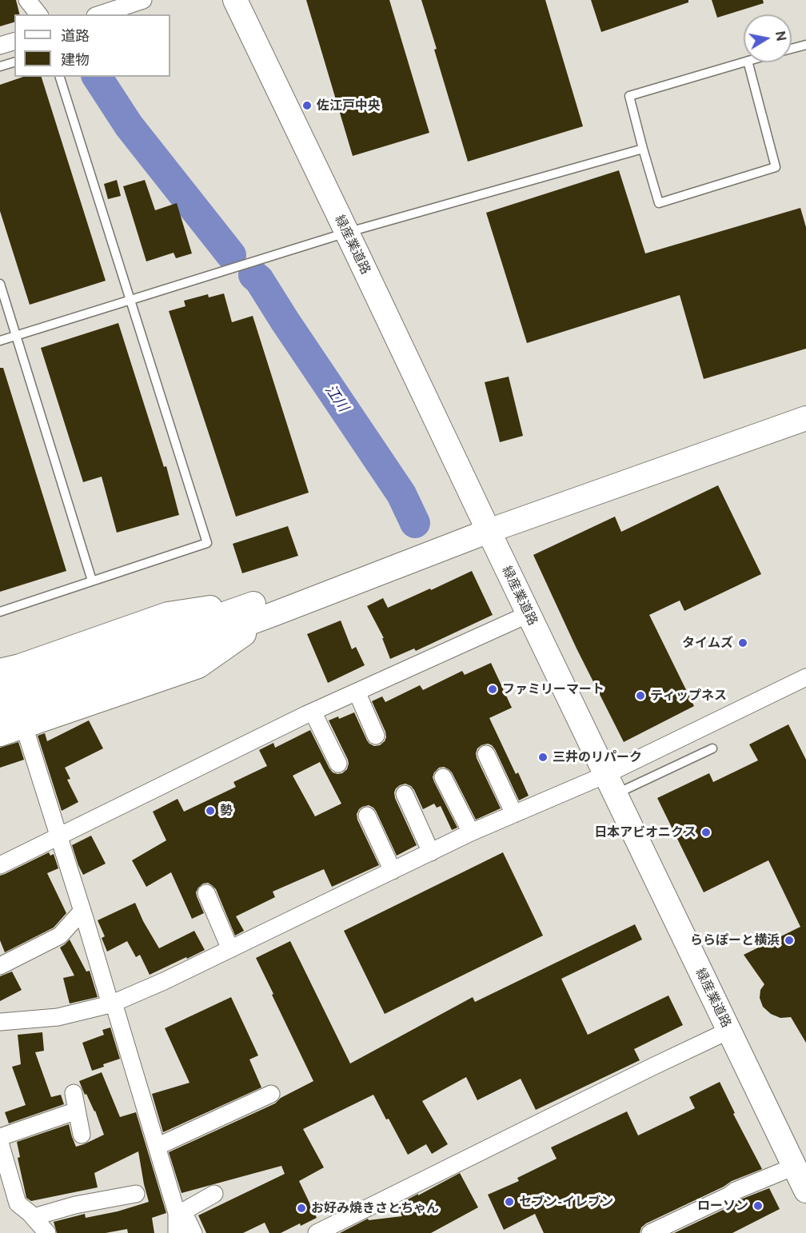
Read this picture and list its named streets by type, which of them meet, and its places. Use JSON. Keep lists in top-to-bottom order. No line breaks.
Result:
{"streets":{"street":["緑産業道路"]},"water":["江川"],"places":["佐江戸中央","タイムズ","ファミリーマート","ティップネス","三井のリパーク","勢","日本アビオニクス","ららぽーと横浜","セブン-イレブン","ローソン","お好み焼きさとちゃん"],"legend":["道路","建物"],"north":"right"}
